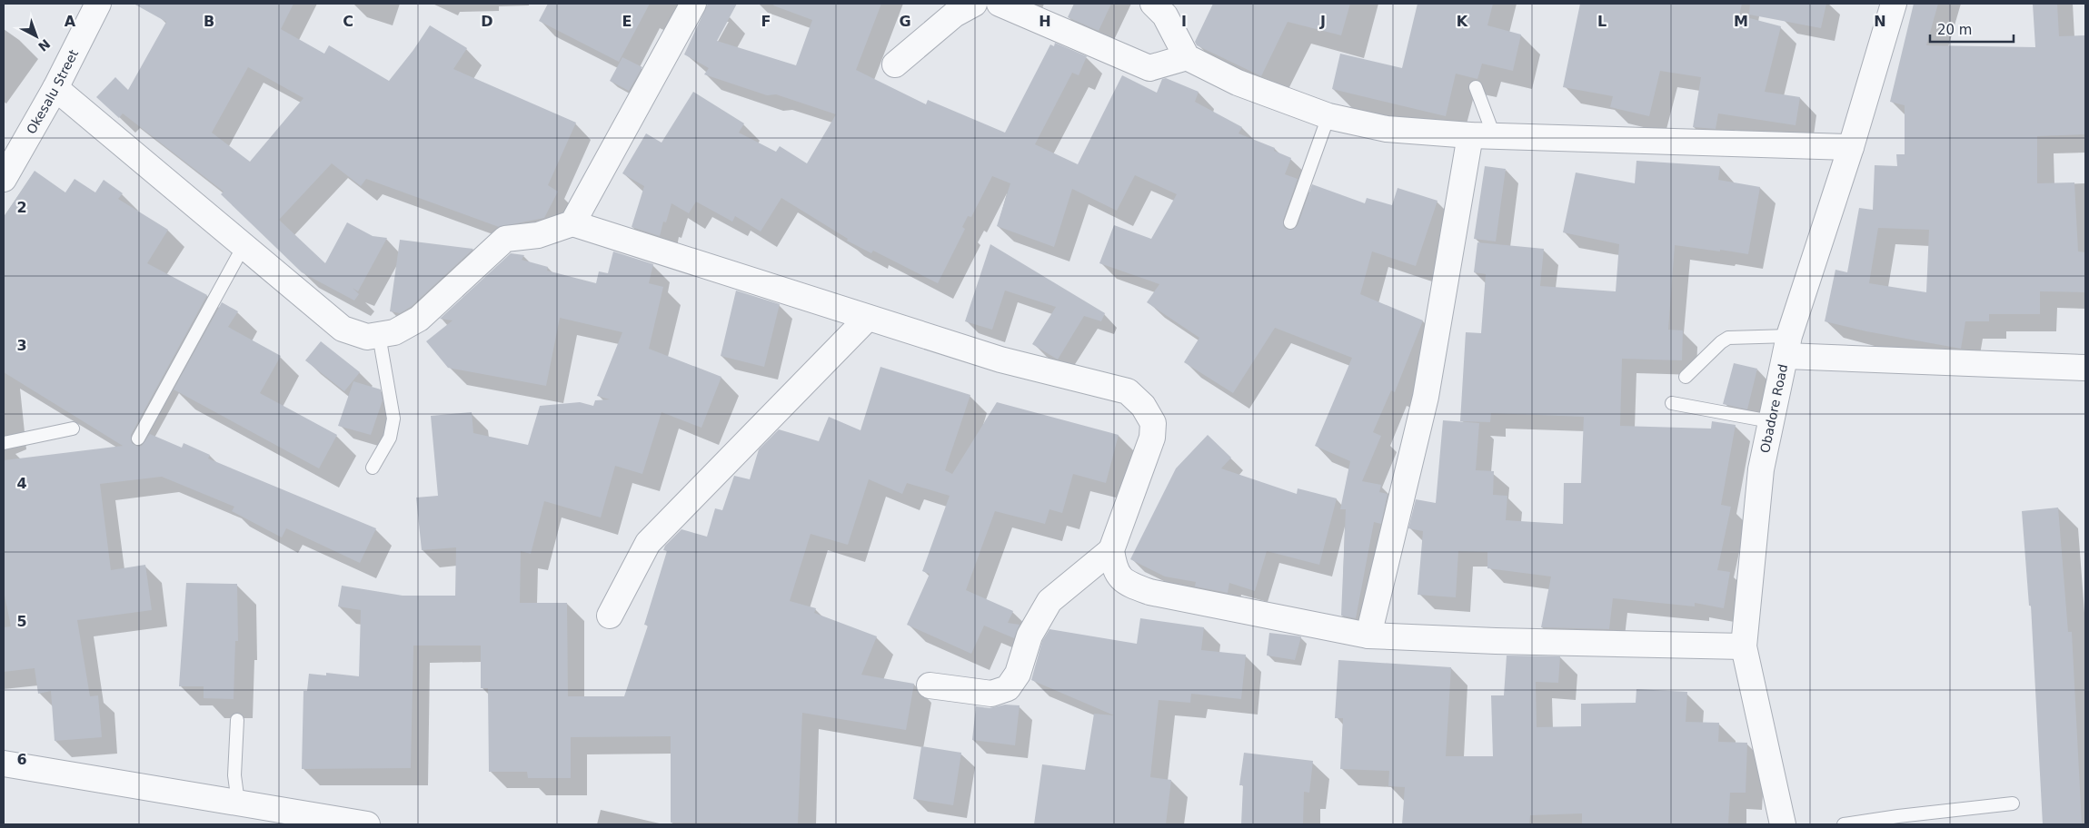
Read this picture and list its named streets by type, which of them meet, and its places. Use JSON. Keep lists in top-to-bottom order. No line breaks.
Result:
{"streets":{"street":["Okesalu Street","Obadore Road"]},"scale_bar":"20 m","north":"bottom right","grid":{"columns":["A","B","C","D","E","F","G","H","I","J","K","L","M","N"],"rows":["2","3","4","5","6"]}}
